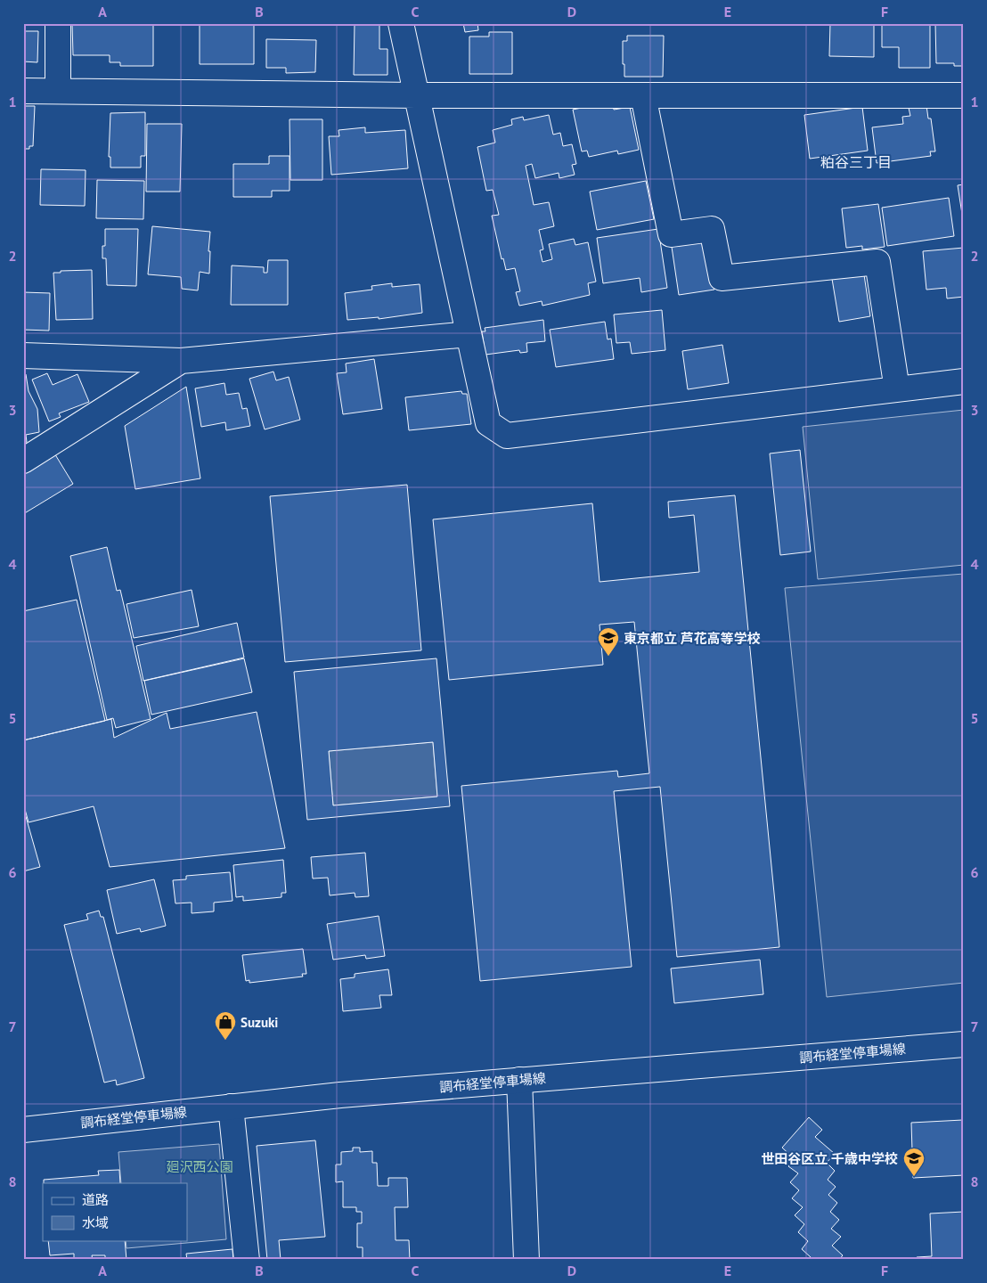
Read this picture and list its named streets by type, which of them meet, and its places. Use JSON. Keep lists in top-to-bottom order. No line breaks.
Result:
{"streets":{"street":["調布経堂停車場線"]},"districts":["粕谷三丁目"],"parks":["廻沢西公園"],"places":{"school or university":["東京都立 芦花高等学校","世田谷区立 千歳中学校"],"shop":["Suzuki"]},"legend":["道路","水域"],"grid":{"columns":["A","B","C","D","E","F"],"rows":["1","2","3","4","5","6","7","8"]}}
